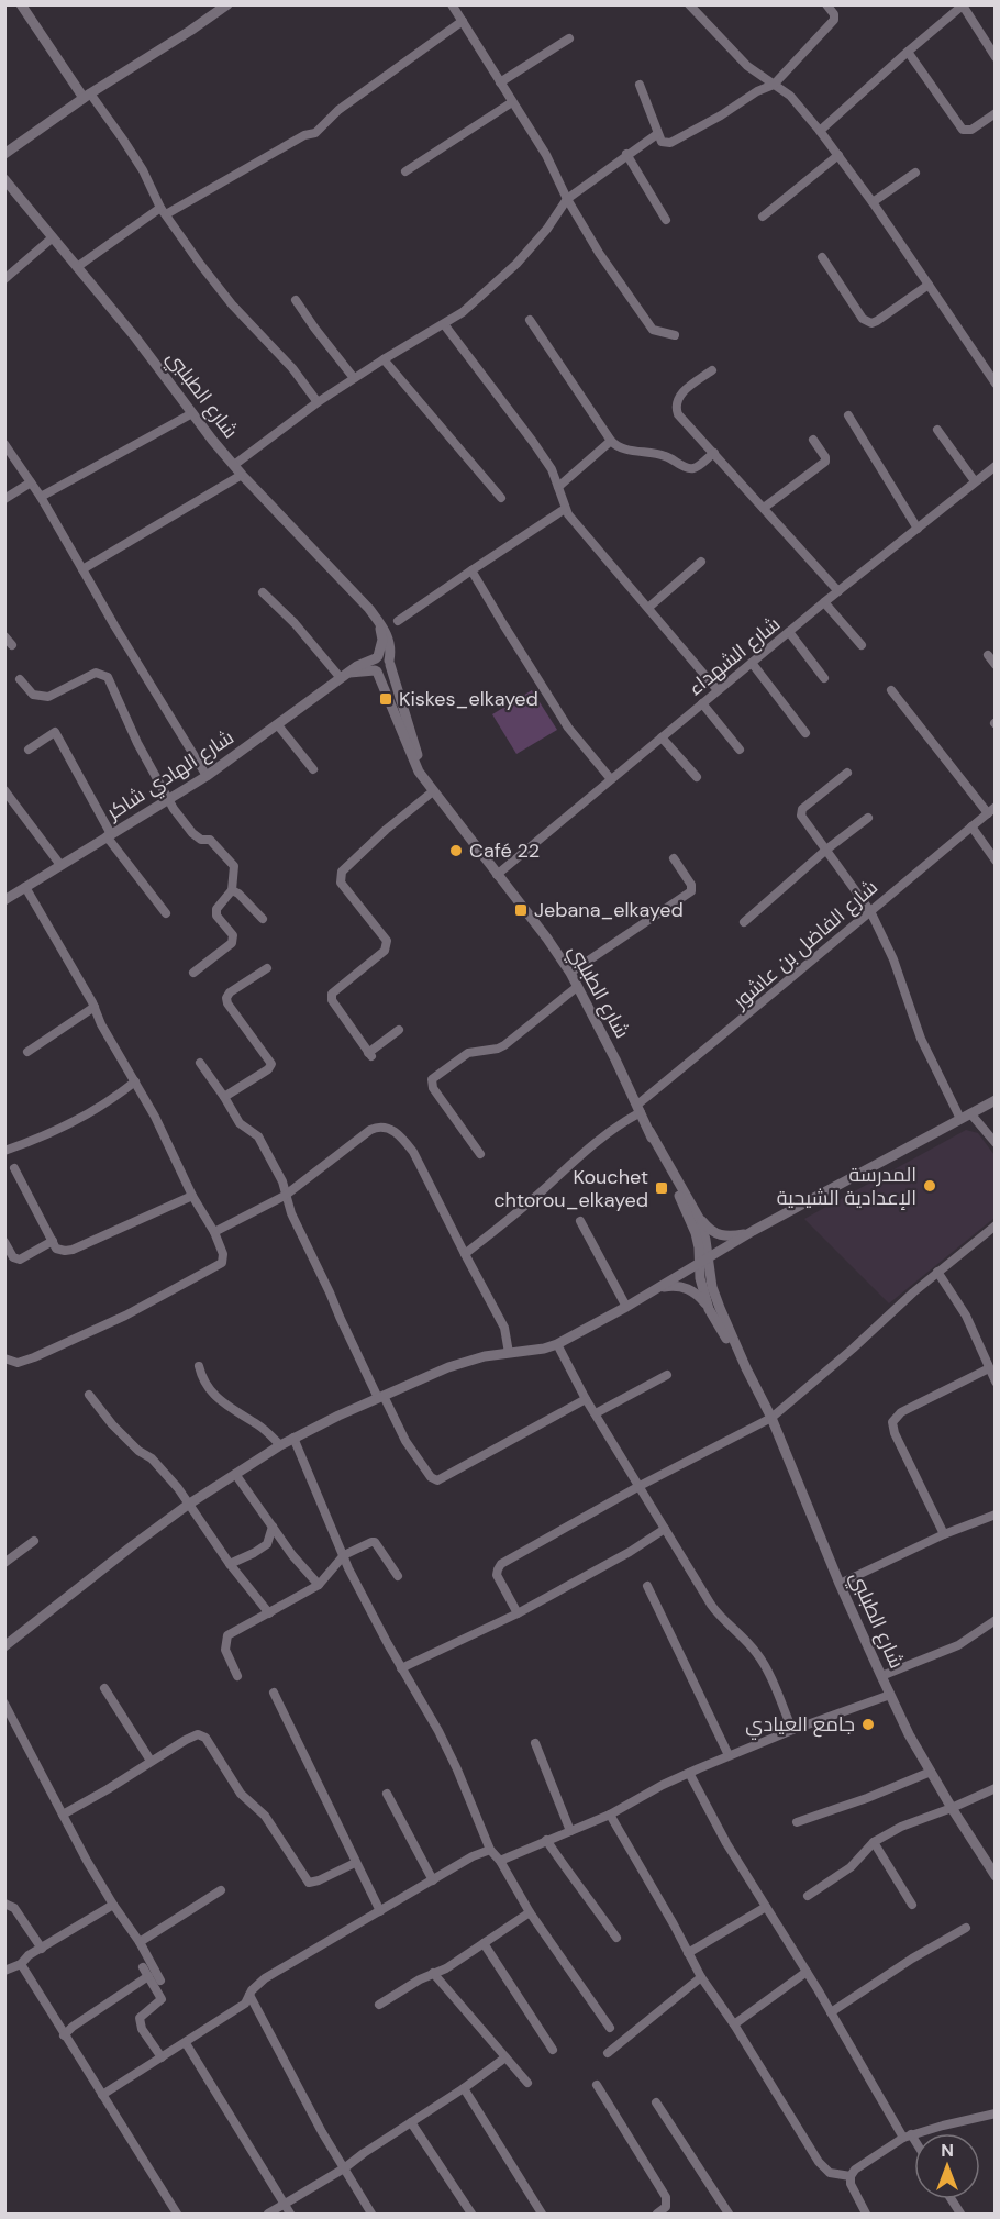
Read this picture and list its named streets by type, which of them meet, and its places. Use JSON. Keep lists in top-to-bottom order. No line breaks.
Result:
{"streets":{"street":["شارع الطبلبي","شارع الشهداء","شارع الهادي شاكر","شارع الفاضل بن عاشور"]},"crossings":[["شارع الطبلبي","شارع الشهداء"],["شارع الطبلبي","شارع الهادي شاكر"],["شارع الطبلبي","شارع الفاضل بن عاشور"]],"places":{"transit":["Kiskes_elkayed","Jebana_elkayed","Kouchet chtorou_elkayed"],"other":["Café 22","المدرسة الإعدادية الشيحية","جامع العيادي"]},"north":"top"}
